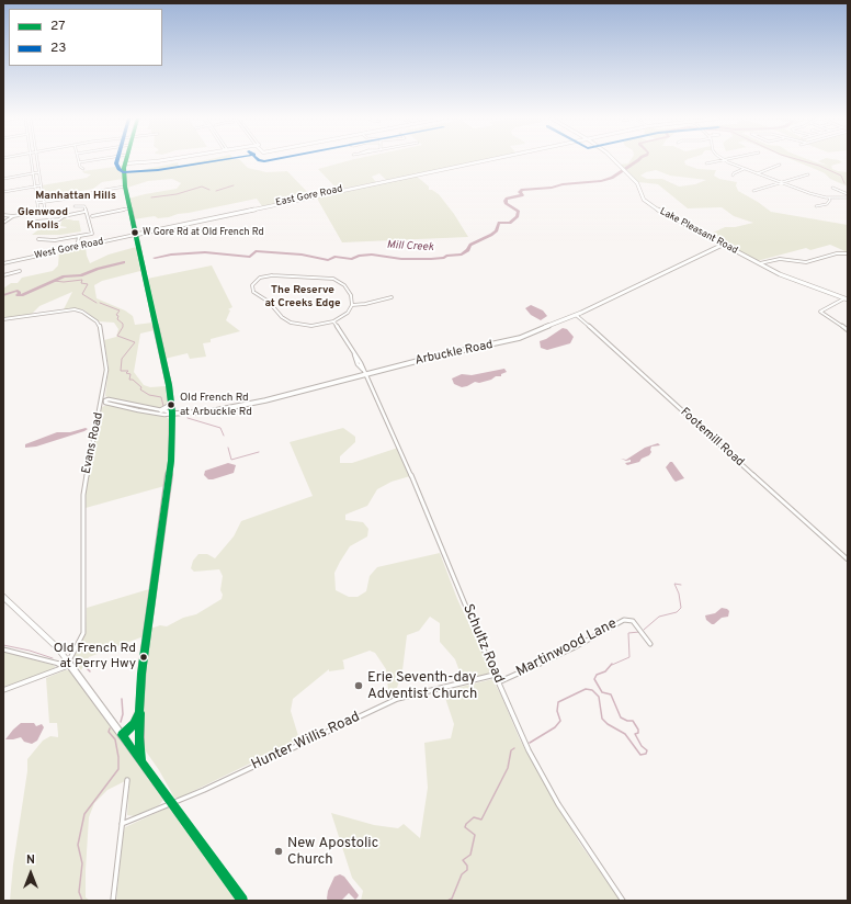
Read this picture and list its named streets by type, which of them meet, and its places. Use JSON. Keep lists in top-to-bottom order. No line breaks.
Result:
{"streets":{"street":["East Gore Road","Lake Pleasant Road","West Gore Road","Arbuckle Road","Footemill Road","Evans Road","Schultz Road","Martinwood Lane","Hunter Willis Road"]},"crossings":[["East Gore Road","West Gore Road"],["Lake Pleasant Road","Arbuckle Road"],["Arbuckle Road","Footemill Road"],["Arbuckle Road","Evans Road"],["Arbuckle Road","Schultz Road"],["Schultz Road","Martinwood Lane"],["Schultz Road","Hunter Willis Road"]],"districts":["Manhattan Hills","Glenwood Knolls","The Reserve at Creeks Edge"],"water":["Mill Creek"],"places":["W Gore Rd at Old French Rd","Old French Rd at Arbuckle Rd","Old French Rd at Perry Hwy","Erie Seventh-day Adventist Church","New Apostolic Church"],"lines":["transit line 27","transit line 23"],"legend":["27","23"],"north":"top"}
